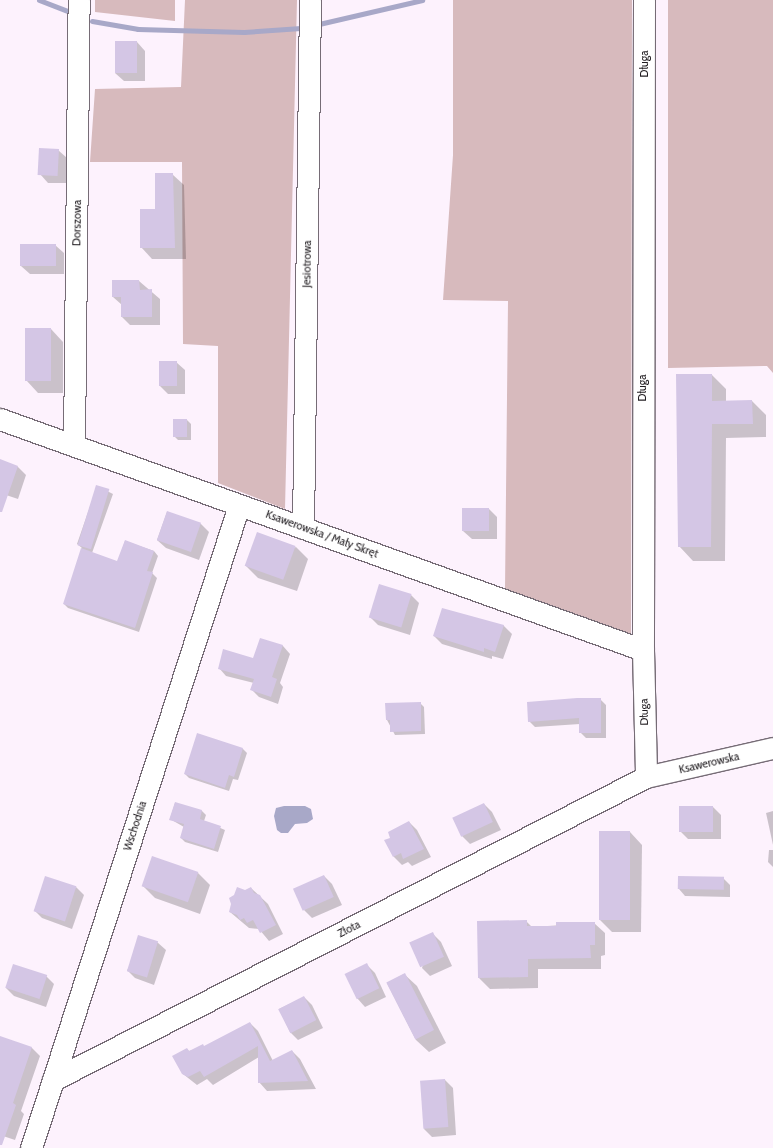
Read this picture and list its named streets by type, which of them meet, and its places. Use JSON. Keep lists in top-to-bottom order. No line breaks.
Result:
{"streets":{"street":["Długa","Dorszowa","Jesiotrowa","Ksawerowska / Mały Skręt","Ksawerowska","Wschodnia","Złota"]},"crossings":[["Długa","Ksawerowska / Mały Skręt"],["Długa","Ksawerowska"],["Długa","Złota"],["Dorszowa","Ksawerowska / Mały Skręt"],["Jesiotrowa","Ksawerowska / Mały Skręt"],["Ksawerowska / Mały Skręt","Wschodnia"],["Ksawerowska","Złota"],["Wschodnia","Złota"]]}
